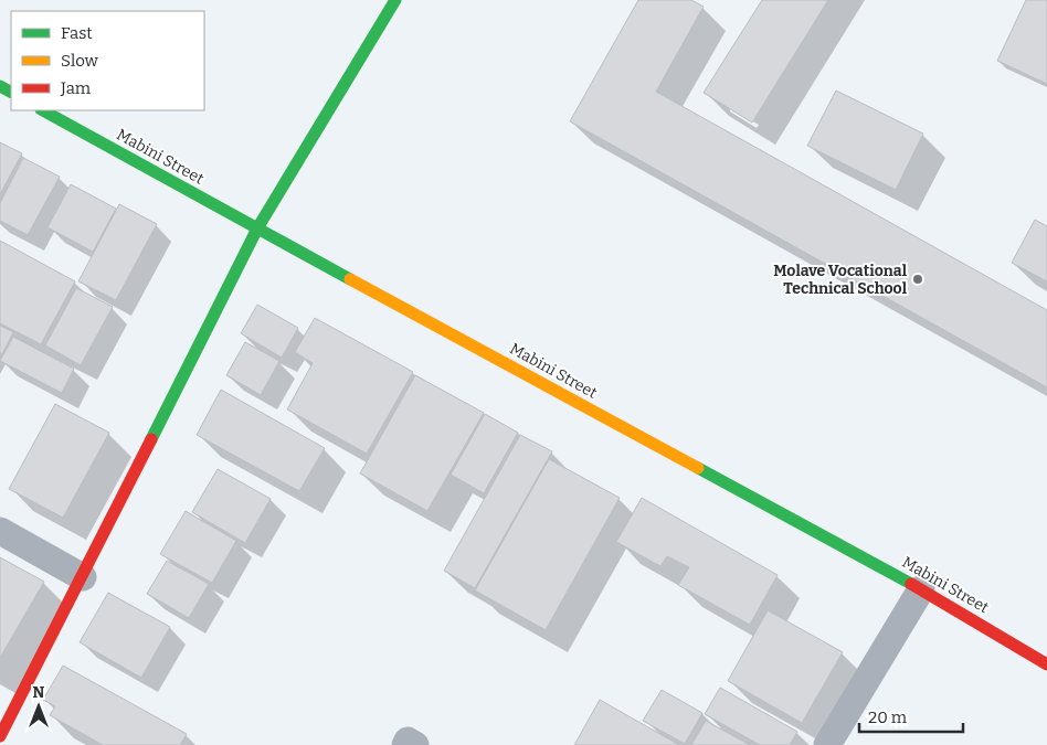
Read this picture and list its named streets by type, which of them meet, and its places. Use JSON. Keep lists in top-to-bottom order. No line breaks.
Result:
{"streets":{"street":["Mabini Street"]},"places":["Molave Vocational Technical School"],"legend":["Fast","Slow","Jam"],"scale_bar":"20 m","north":"top"}
